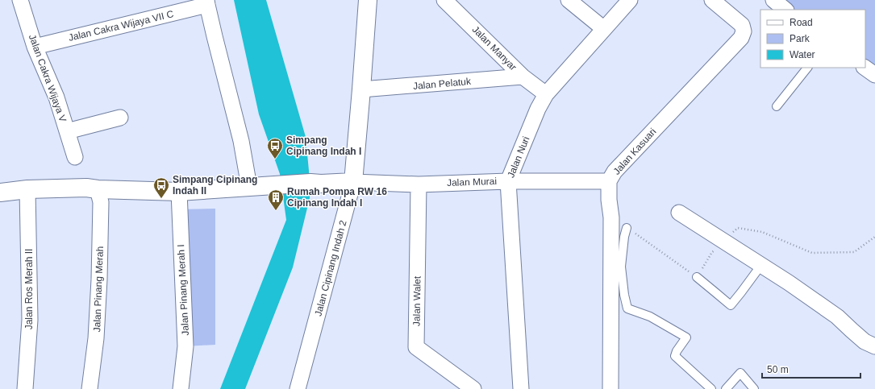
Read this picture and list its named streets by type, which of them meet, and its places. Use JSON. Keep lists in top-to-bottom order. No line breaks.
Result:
{"streets":{"street":["Jalan Cakra Wijaya VII C","Jalan Manyar","Jalan Cakra Wijaya V","Jalan Pelatuk","Jalan Kasuari","Jalan Nuri","Jalan Murai","Jalan Cipinang Indah 2","Jalan Ros Merah II","Jalan Pinang Merah","Jalan Pinang Merah I","Jalan Walet"]},"crossings":[["Jalan Cakra Wijaya VII C","Jalan Cakra Wijaya V"],["Jalan Manyar","Jalan Pelatuk"],["Jalan Manyar","Jalan Nuri"],["Jalan Pelatuk","Jalan Cipinang Indah 2"],["Jalan Kasuari","Jalan Murai"],["Jalan Nuri","Jalan Murai"],["Jalan Murai","Jalan Cipinang Indah 2"],["Jalan Murai","Jalan Walet"]],"places":{"bus stop":["Simpang Cipinang Indah I","Simpang Cipinang Indah II"],"building":["Rumah Pompa RW 16 Cipinang Indah I"]},"legend":["Road","Park","Water"],"scale_bar":"50 m"}
